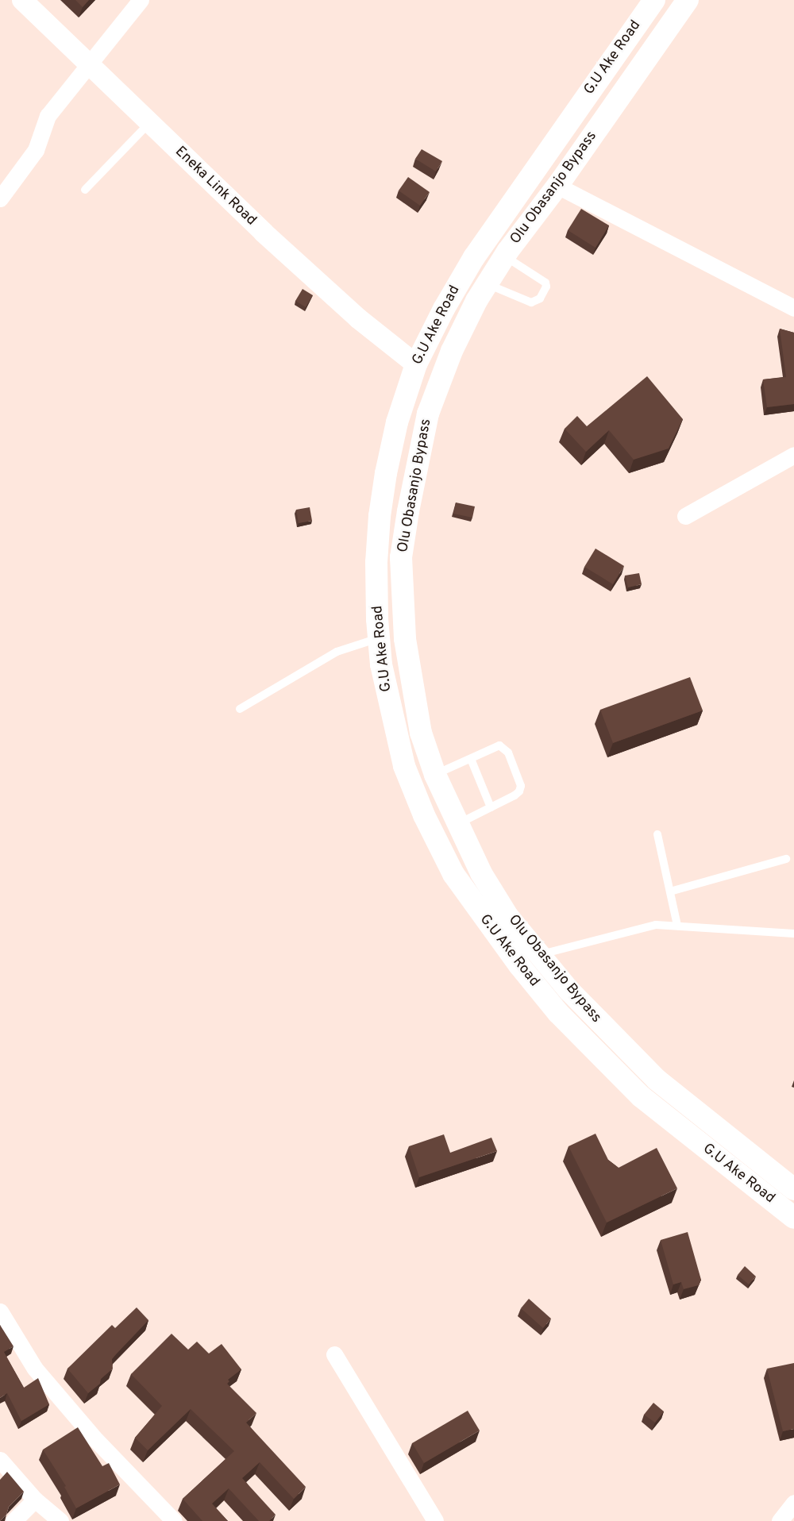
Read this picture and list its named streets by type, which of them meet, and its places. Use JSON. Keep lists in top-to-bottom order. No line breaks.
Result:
{"streets":{"main road":["G.U Ake Road","Olu Obasanjo Bypass"],"street":["Eneka Link Road"]},"crossings":[["G.U Ake Road","Eneka Link Road"]]}
